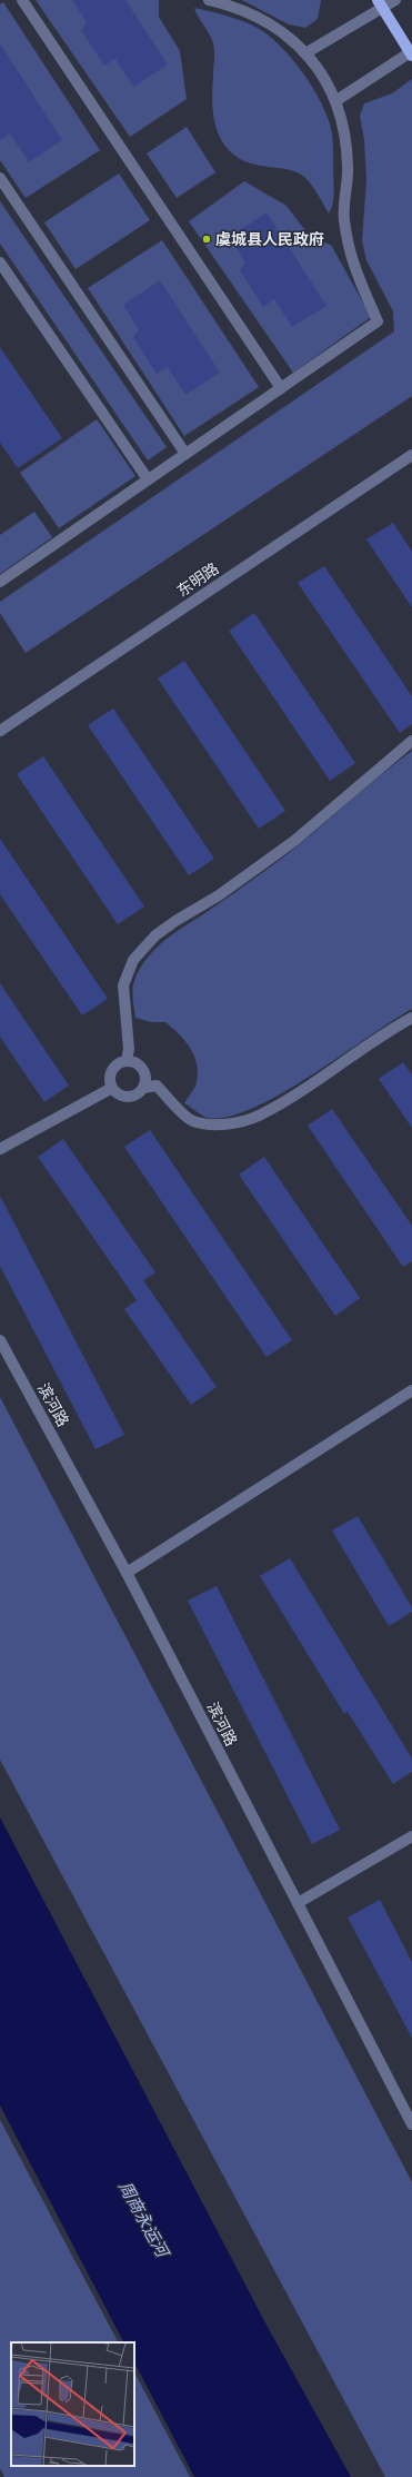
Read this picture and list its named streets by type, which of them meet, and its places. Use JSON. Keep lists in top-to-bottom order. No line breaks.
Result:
{"streets":{"street":["东明路","滨河路"]},"water":["周商永运河"],"places":["虞城县人民政府"]}
